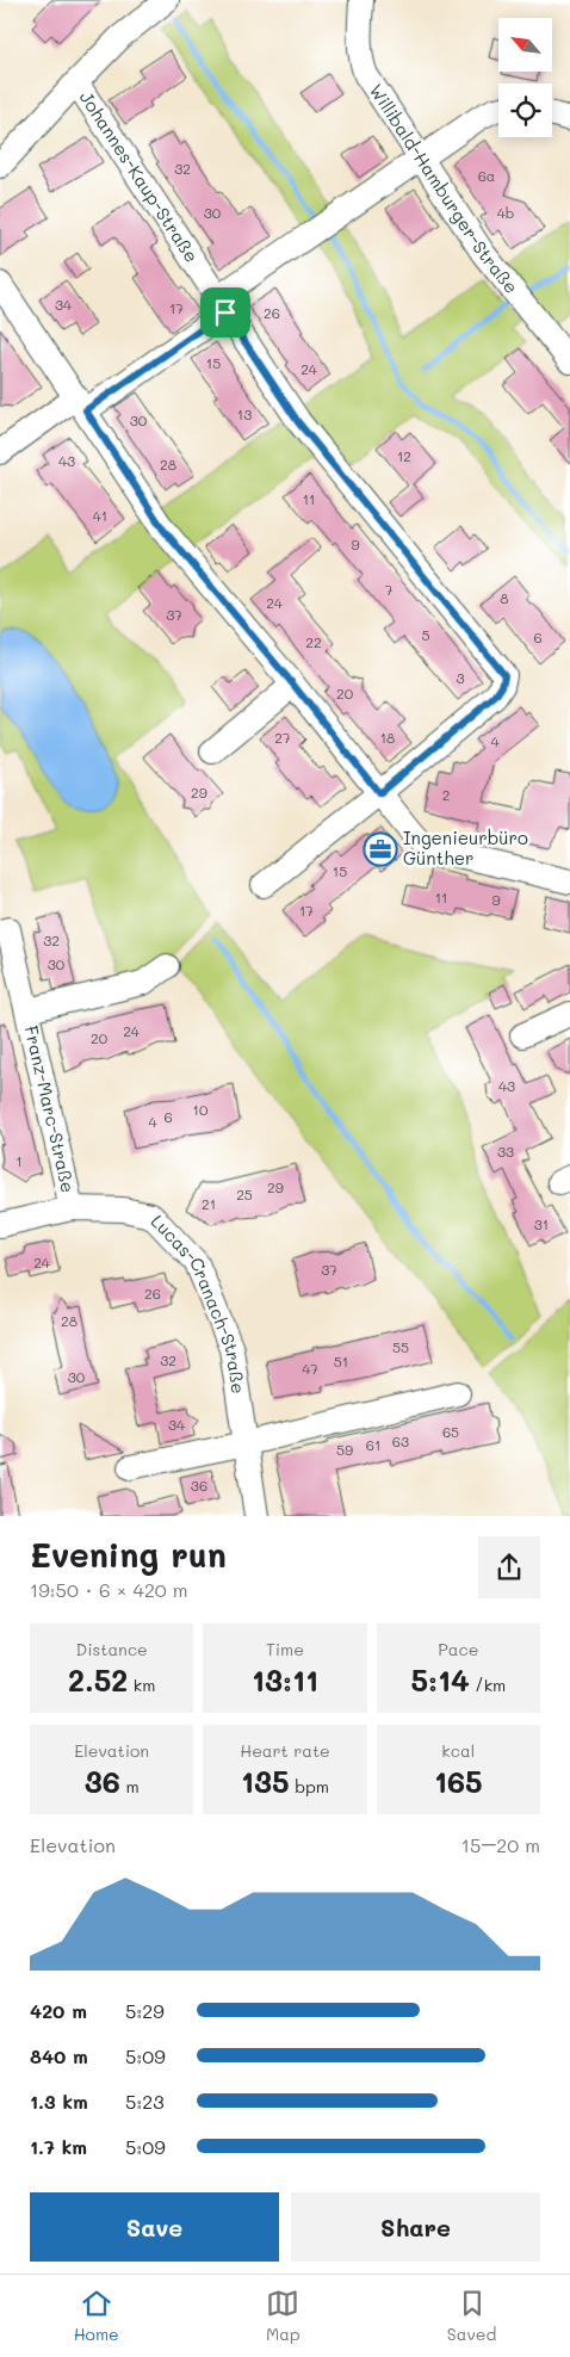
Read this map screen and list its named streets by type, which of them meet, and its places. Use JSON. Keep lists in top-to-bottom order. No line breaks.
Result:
{"streets":{"street":["Johannes-Kaup-Straße","Willibald-Hamburger-Straße","Franz-Marc-Straße","Lucas-Cranach-Straße"]},"crossings":[["Franz-Marc-Straße","Lucas-Cranach-Straße"]],"places":{"office":["Ingenieurbüro Günther"]},"house_numbers":["32","6a","30","4b","34","17","26","15","24","13","30","12","43","28","11","41","9","7","8","24","37","5","6","22","3","20","27","18","4","29","2","15","11","9","17","32","30","24","20","43","10","6","4","33","1","29","25","21","31","24","37","26","28","55","32","51","47","30","34","65","63","61","59","36"],"north":"top left","page":{"heading":["Evening run","19:50 · 6 × 420 m"],"stats":[["Distance","2.52 km"],["Time","13:11"],["Pace","5:14 /km"],["Elevation","36 m"],["Heart rate","135 bpm"],["kcal","165"]],"chart":["Elevation","15–20 m"],"list":[{"name":"420 m","note":"5:29"},{"name":"840 m","note":"5:09"},{"name":"1.3 km","note":"5:23"},{"name":"1.7 km","note":"5:09"}],"buttons":["Save","Share"],"tabs":["Home","Map","Saved"]}}
